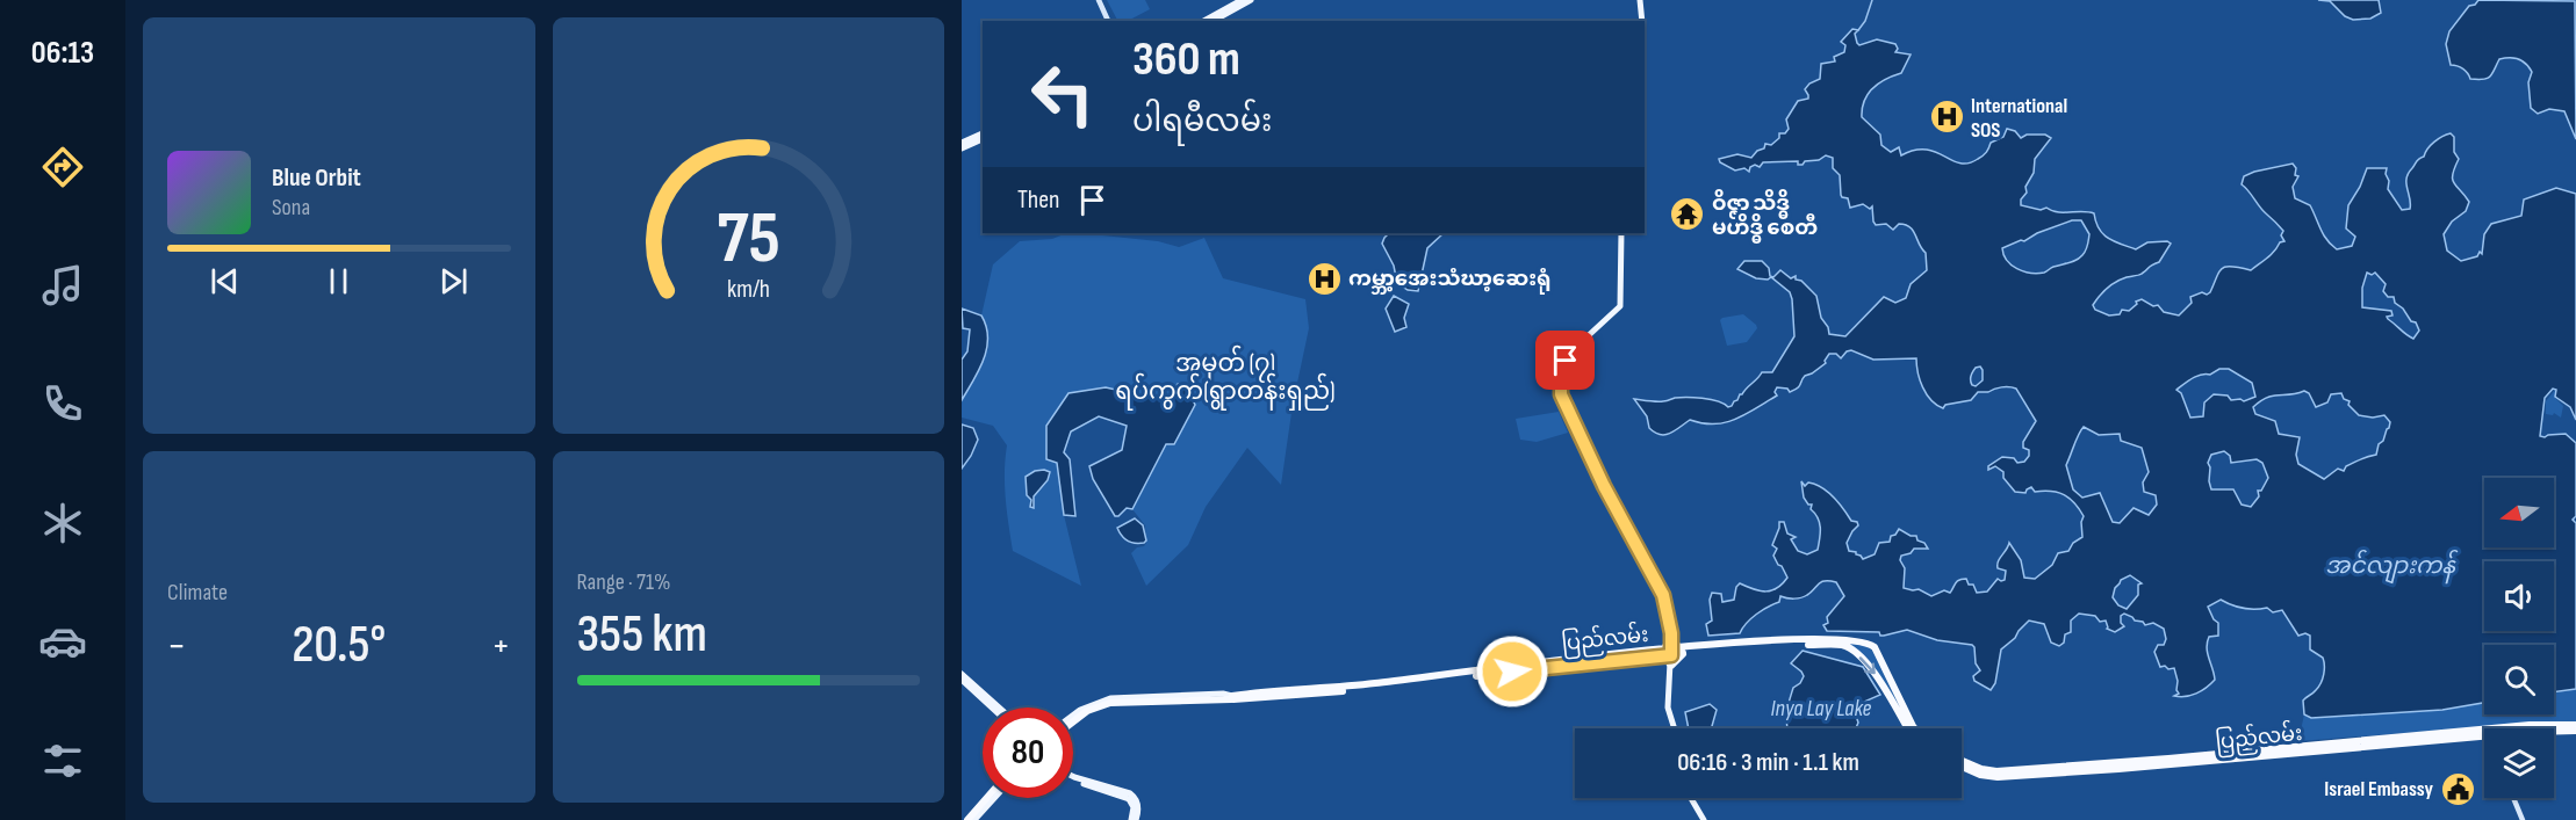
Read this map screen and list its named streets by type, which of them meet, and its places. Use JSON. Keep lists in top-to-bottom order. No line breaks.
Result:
{"streets":{"highway":["ပြည်လမ်း"]},"districts":["အမှတ် (၇) ရပ်ကွက်(ရွာတန်းရှည်)"],"water":["အင်လျားကန်","Inya Lay Lake"],"places":{"hospital":["International SOS","ကမ္ဘာ့အေးသံဃာ့ဆေးရုံ"],"temple":["ဝိဇ္ဇာ သိဒ္ဓိ မဟိဒ္ဓိ စေတီ"],"public building":["Israel Embassy"]},"north":"left","page":{"tabs":"06:13","turn":["360 m","ပါရမီလမ်း"],"song":["Blue Orbit","Sona"],"then":"Then","tile":["Climate",["Range · 71%","355 km"]],"heat":["−","20.5°","+"],"limit":"80","trip":"06:16 · 3 min · 1.1 km","gauge":["75","km/h"]}}
